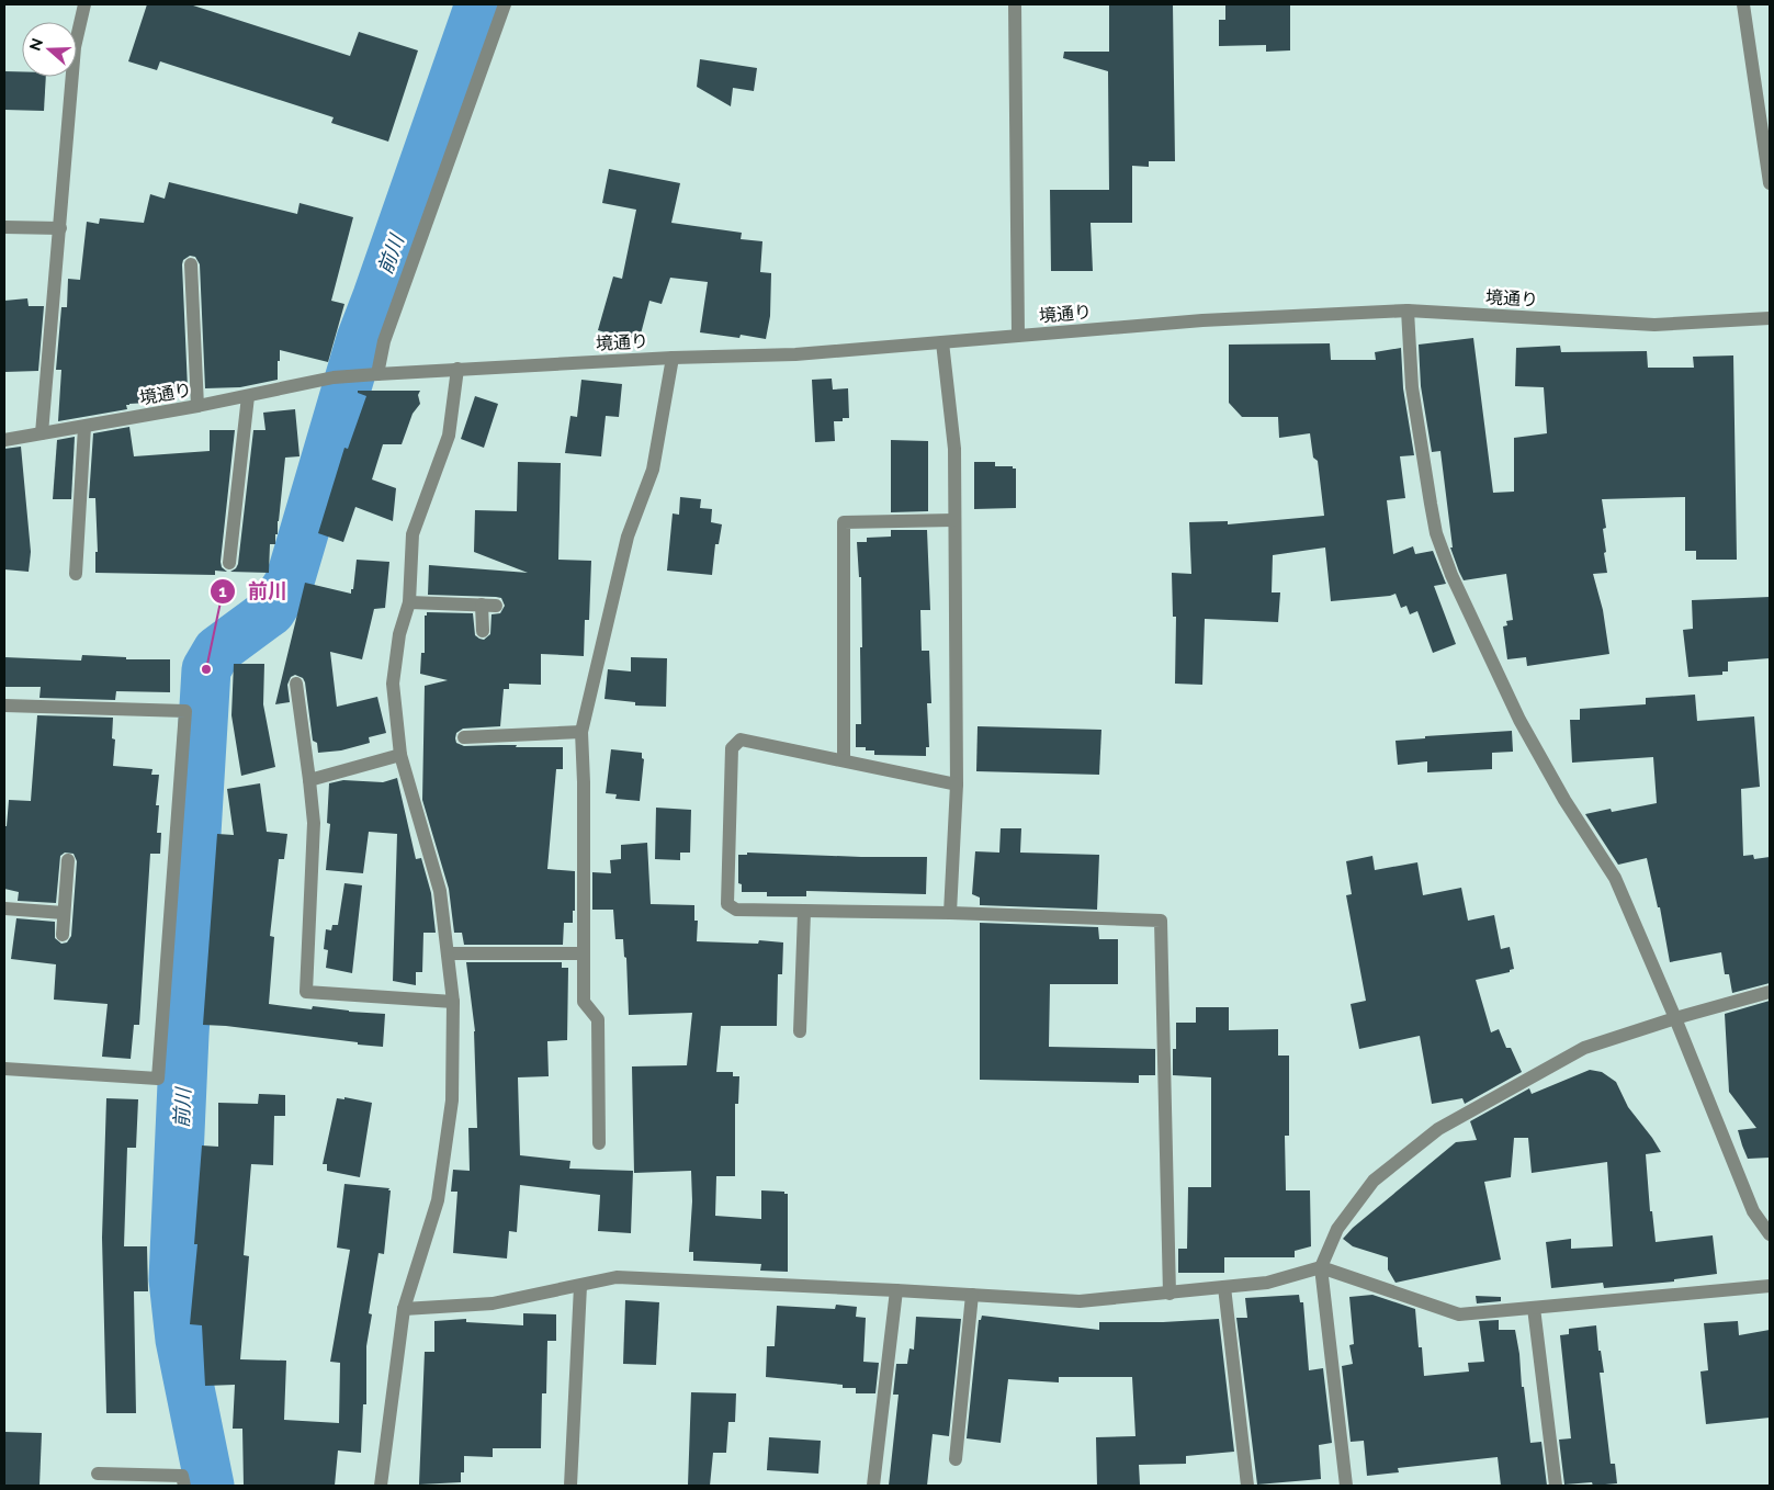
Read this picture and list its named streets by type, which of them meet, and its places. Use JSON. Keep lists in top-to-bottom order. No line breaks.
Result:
{"streets":{"street":["境通り"]},"water":["前川"],"places":["前川"],"north":"left"}
